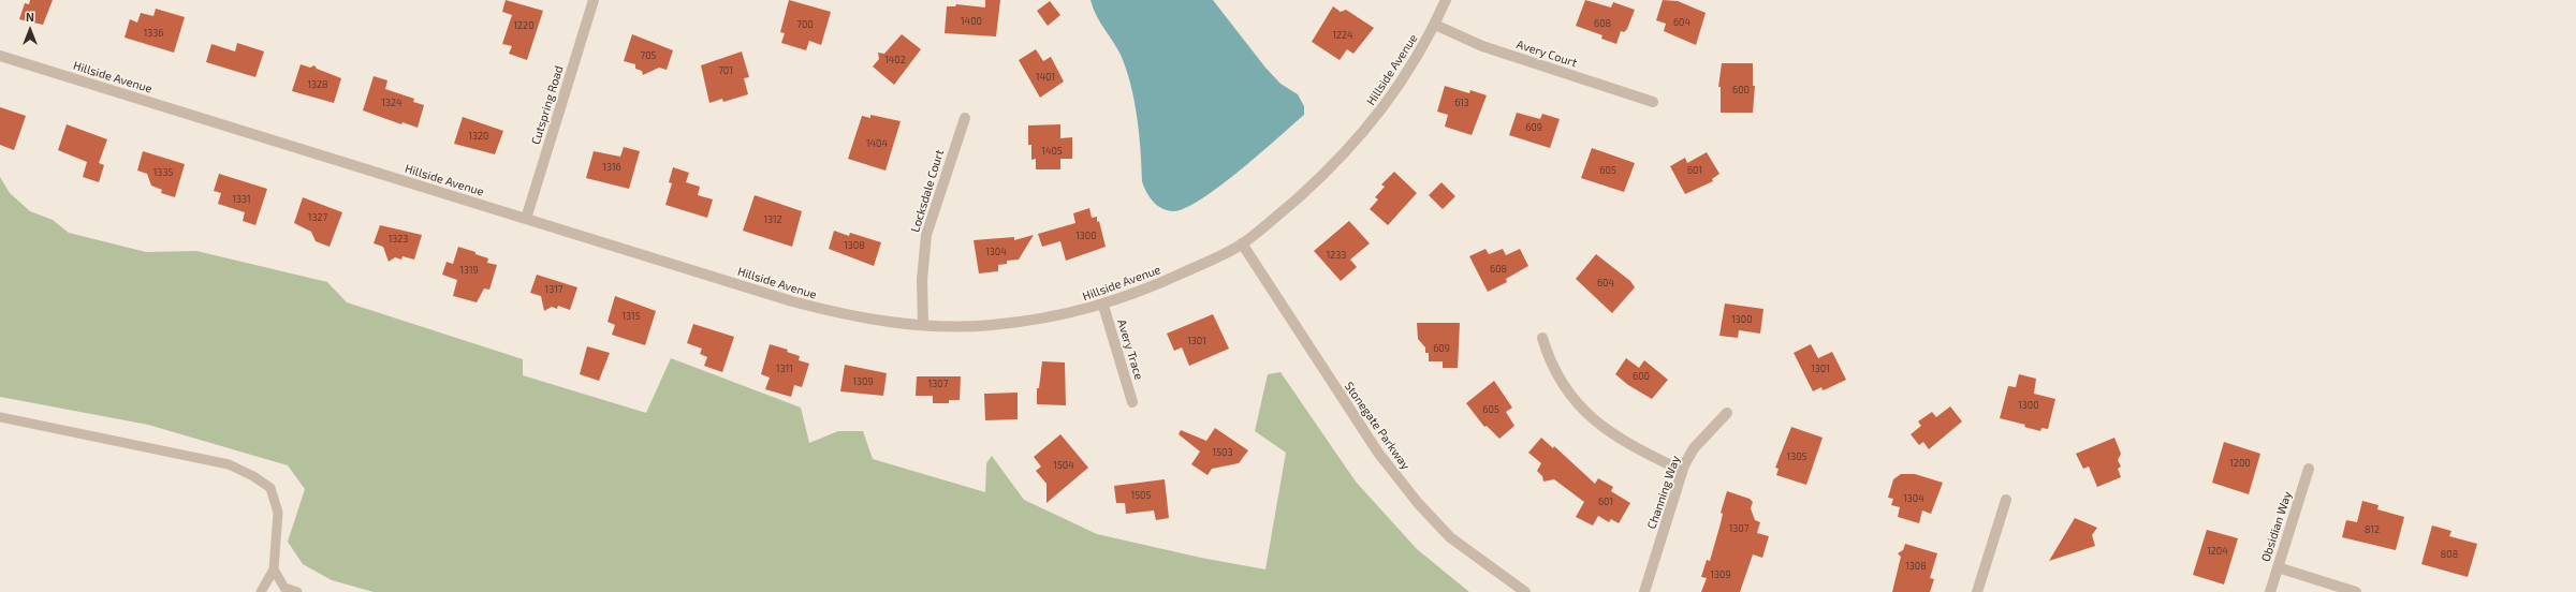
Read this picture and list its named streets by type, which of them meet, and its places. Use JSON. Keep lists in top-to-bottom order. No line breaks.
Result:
{"streets":{"street":["Avery Court","Hillside Avenue","Cutspring Road","Locksdale Court","Avery Trace","Stonegate Parkway","Channing Way","Obsidian Way"]},"crossings":[["Avery Court","Hillside Avenue"],["Hillside Avenue","Cutspring Road"],["Hillside Avenue","Locksdale Court"],["Hillside Avenue","Avery Trace"],["Hillside Avenue","Stonegate Parkway"]],"house_numbers":["1400","604","608","700","1220","1336","1224","705","1402","701","1401","1328","600","1324","613","609","1320","1404","1405","1316","605","601","1335","1331","1327","1312","1300","1323","1308","1304","1233","608","1319","604","1317","1315","1300","1301","609","1311","1301","600","1309","1307","1300","605","1503","1305","1200","1504","1505","1304","601","1307","812","1204","808","1308","1309"],"north":"top"}
